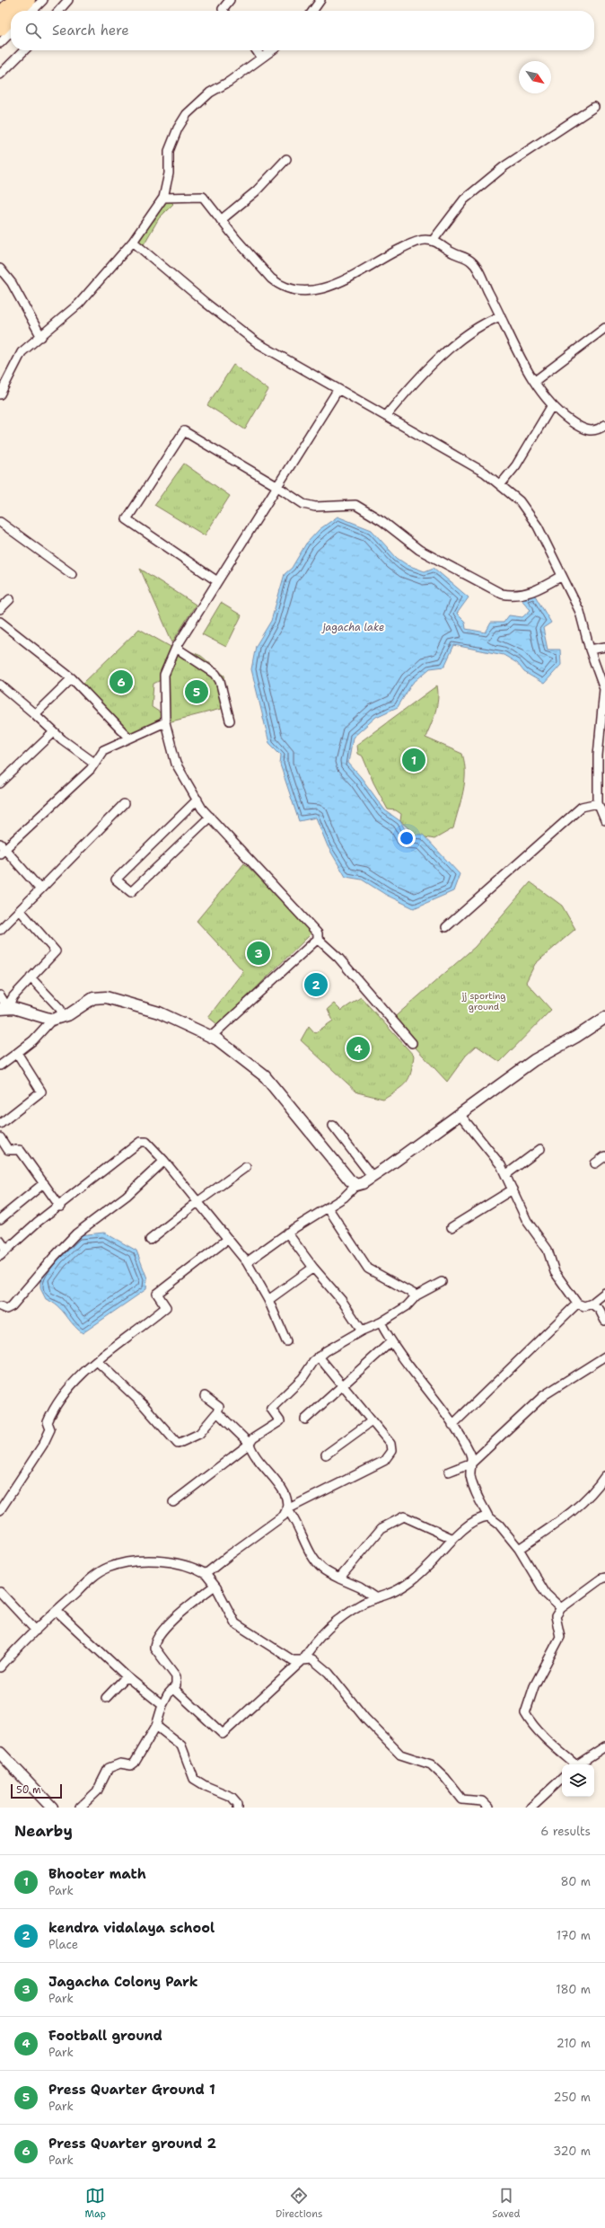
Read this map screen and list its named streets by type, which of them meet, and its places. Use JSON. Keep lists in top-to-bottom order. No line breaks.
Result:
{"water":["jagacha lake"],"parks":["jj sporting ground"],"scale_bar":"50 m","north":"bottom right","page":{"search":"Search here","pins":["6","5","1","3","2","4"],"scale":"50 m","heading":["Nearby","6 results"],"list":[{"mark":"1","name":"Bhooter math","note":"Park","value":"80 m"},{"mark":"2","name":"kendra vidalaya school","note":"Place","value":"170 m"},{"mark":"3","name":"Jagacha Colony Park","note":"Park","value":"180 m"},{"mark":"4","name":"Football ground","note":"Park","value":"210 m"},{"mark":"5","name":"Press Quarter Ground 1","note":"Park","value":"250 m"},{"mark":"6","name":"Press Quarter ground 2","note":"Park","value":"320 m"}],"nav":["Map","Directions","Saved"]}}
